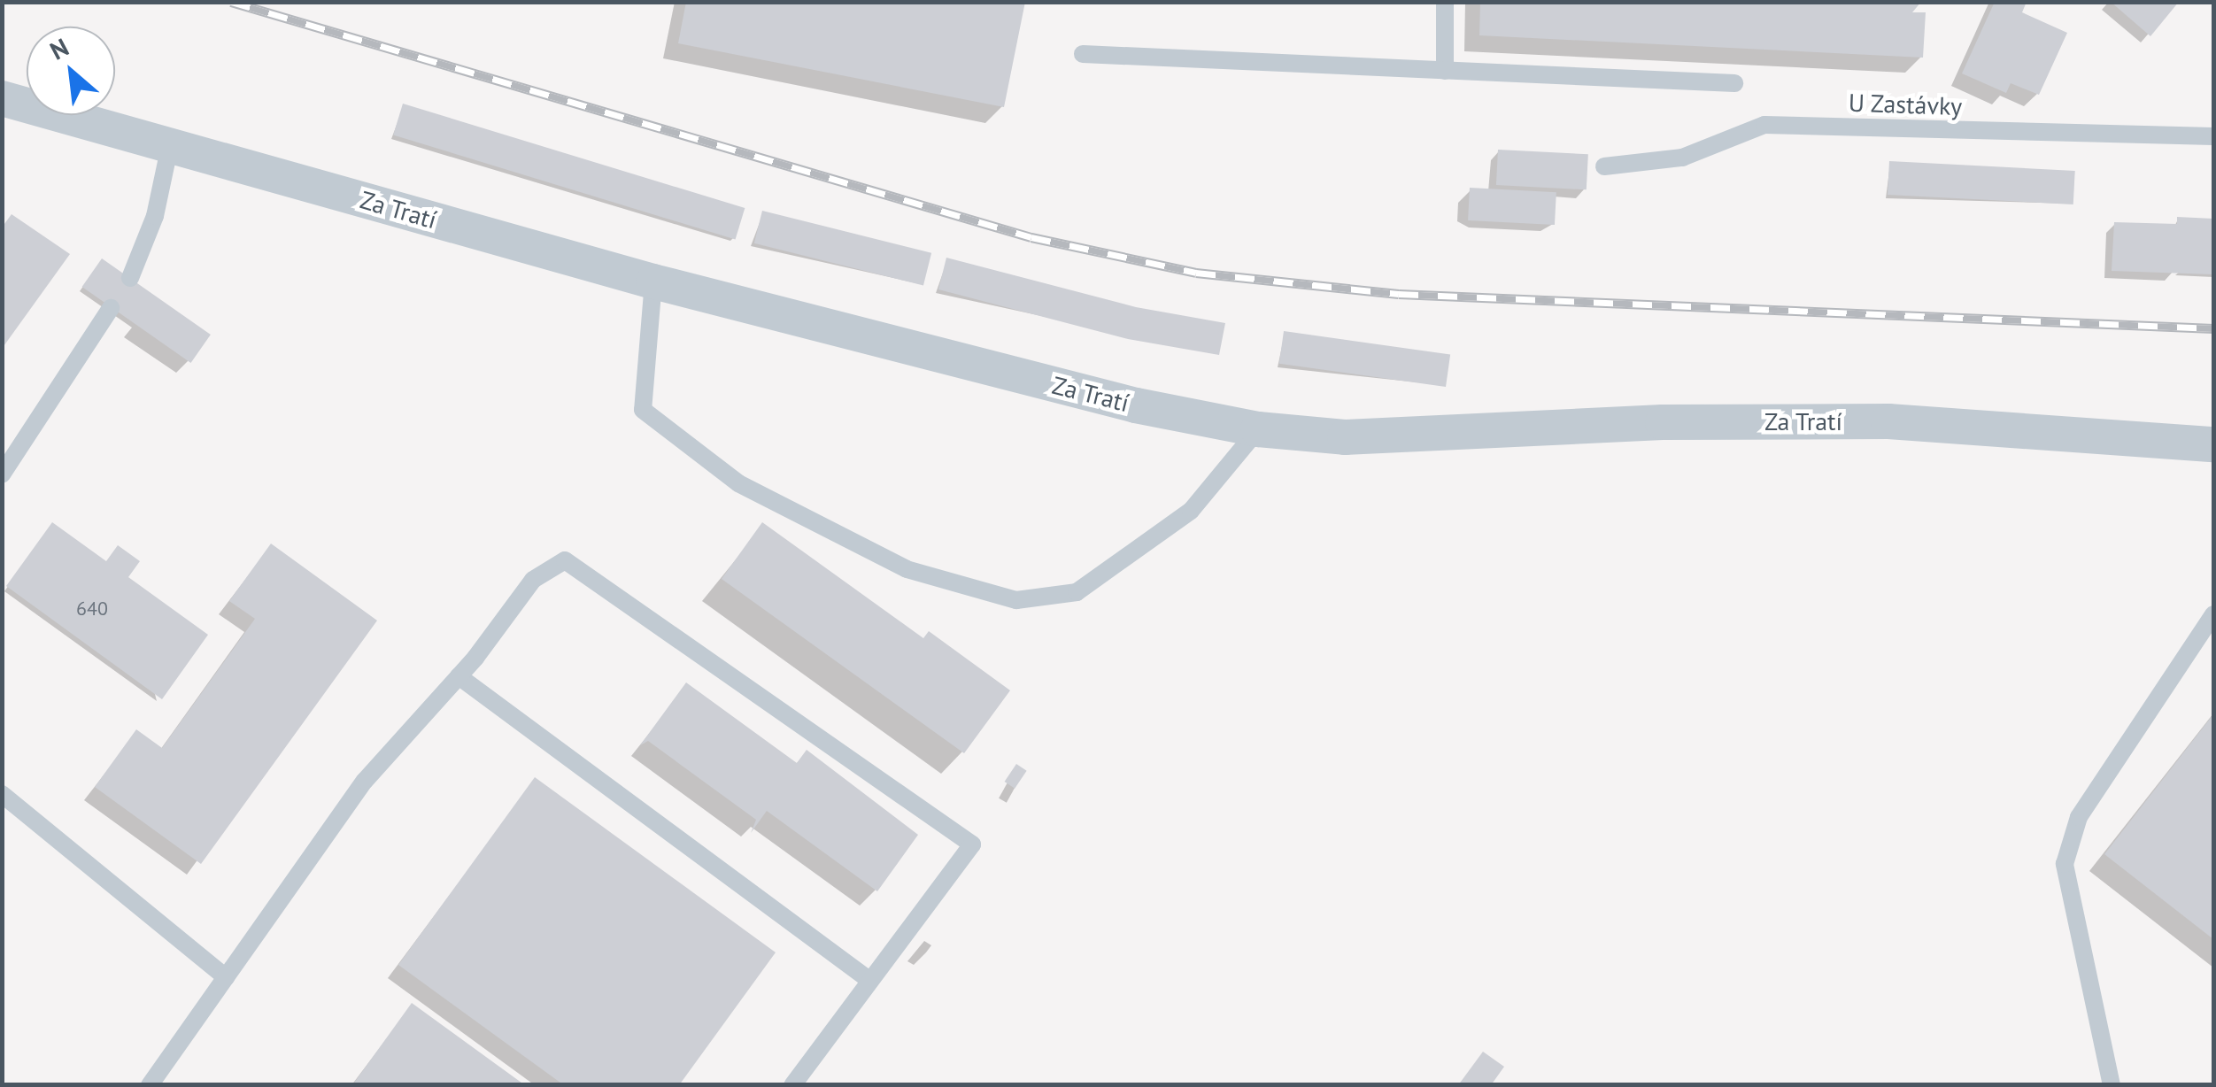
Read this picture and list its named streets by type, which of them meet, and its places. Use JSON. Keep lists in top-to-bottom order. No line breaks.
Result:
{"streets":{"street":["Za Tratí"],"lane":["U Zastávky"]},"house_numbers":["640"],"north":"top left"}
